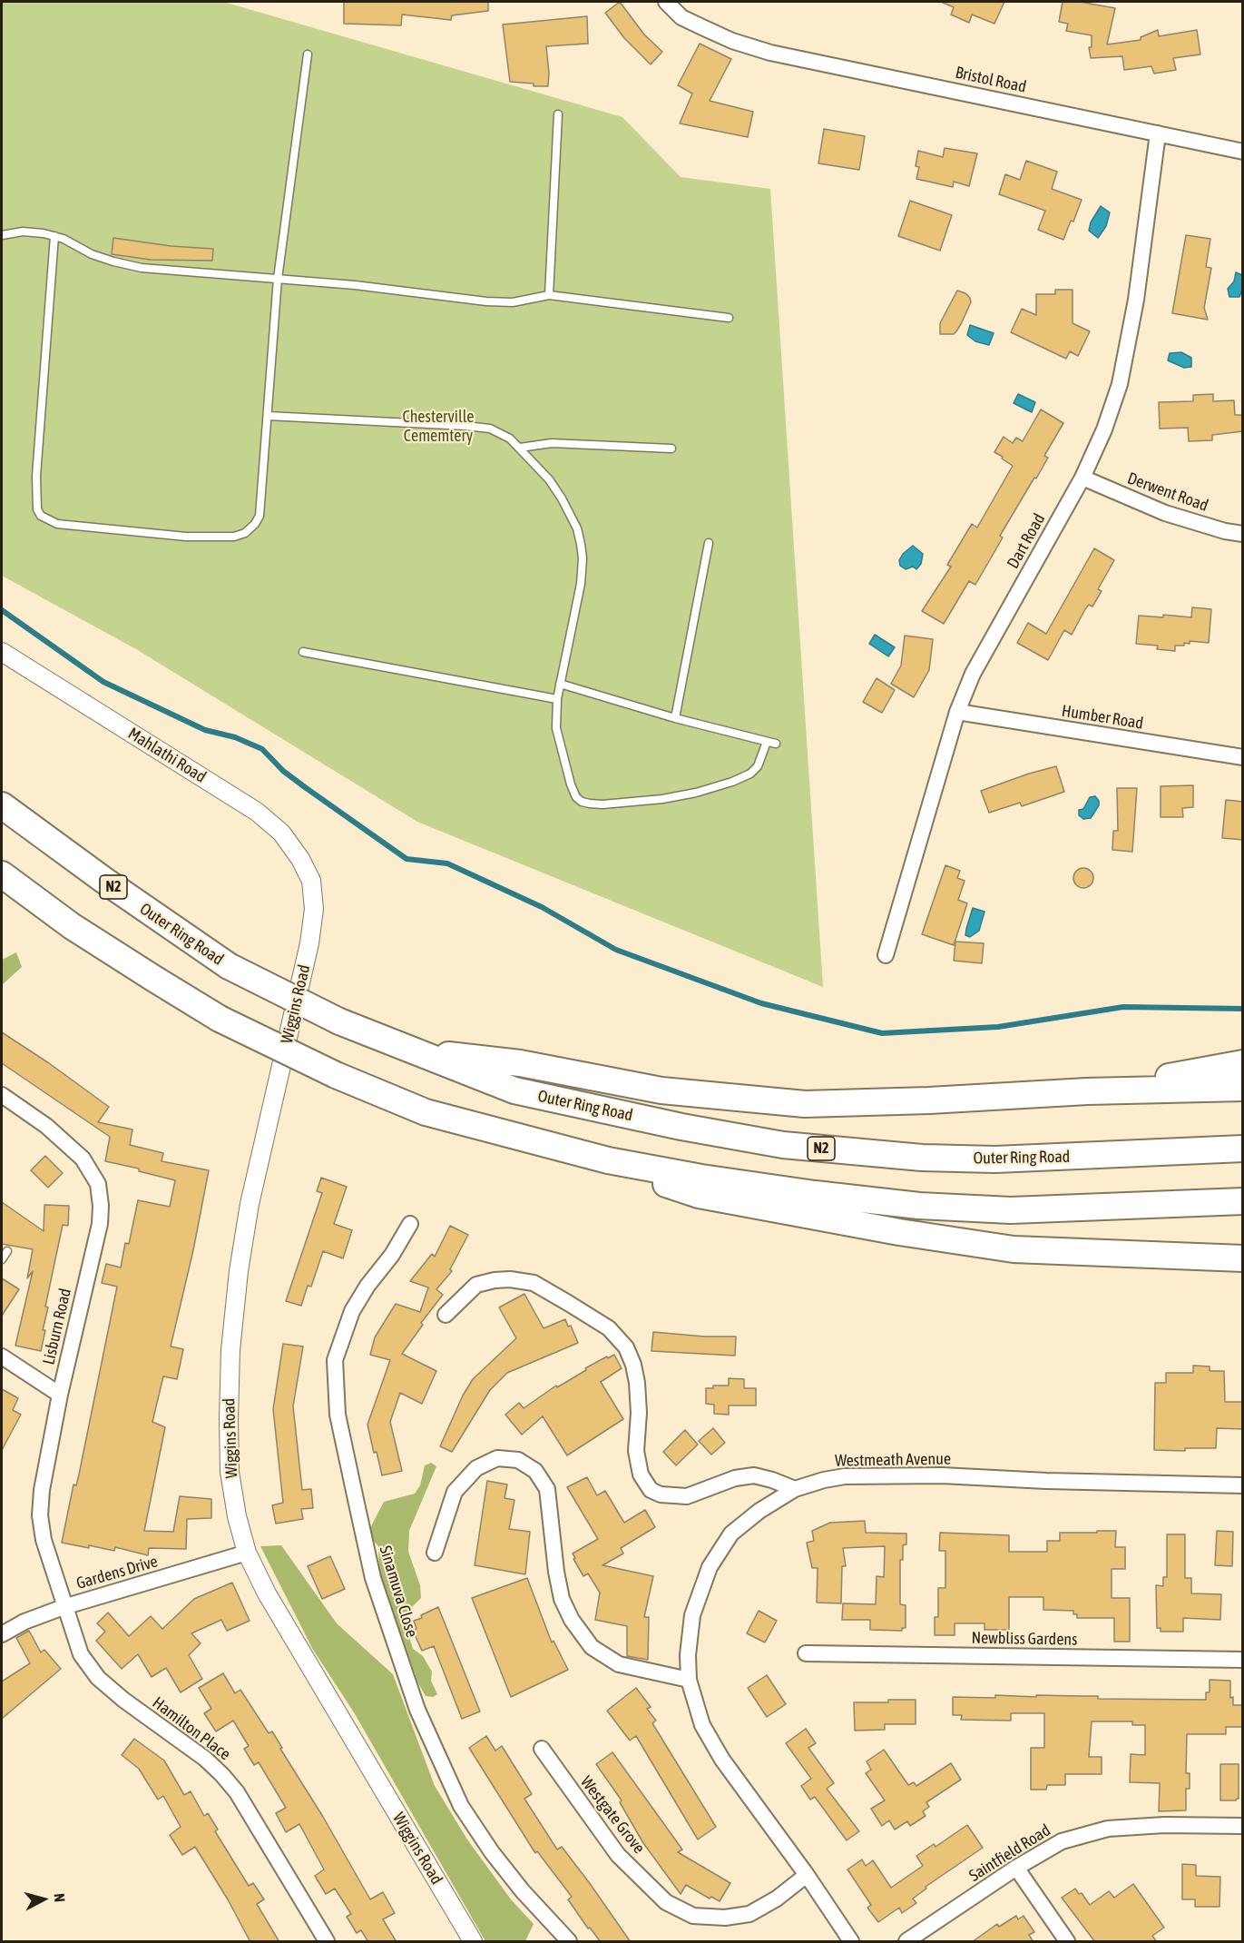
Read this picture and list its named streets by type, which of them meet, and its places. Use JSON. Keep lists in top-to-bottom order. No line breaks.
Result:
{"streets":{"highway":["N2","Outer Ring Road"],"street":["Bristol Road","Derwent Road","Dart Road","Humber Road","Mahlathi Road","Wiggins Road","Lisburn Road","Westmeath Avenue","Gardens Drive","Sinamuva Close","Newbliss Gardens","Hamilton Place","Westgate Grove","Saintfield Road"]},"crossings":[["Bristol Road","Dart Road"],["Derwent Road","Dart Road"],["Dart Road","Humber Road"],["Mahlathi Road","Wiggins Road"],["Wiggins Road","Gardens Drive"],["Lisburn Road","Gardens Drive"],["Lisburn Road","Hamilton Place"],["Westmeath Avenue","Westgate Grove"],["Gardens Drive","Hamilton Place"]],"parks":["Chesterville Cememtery"],"north":"right"}
